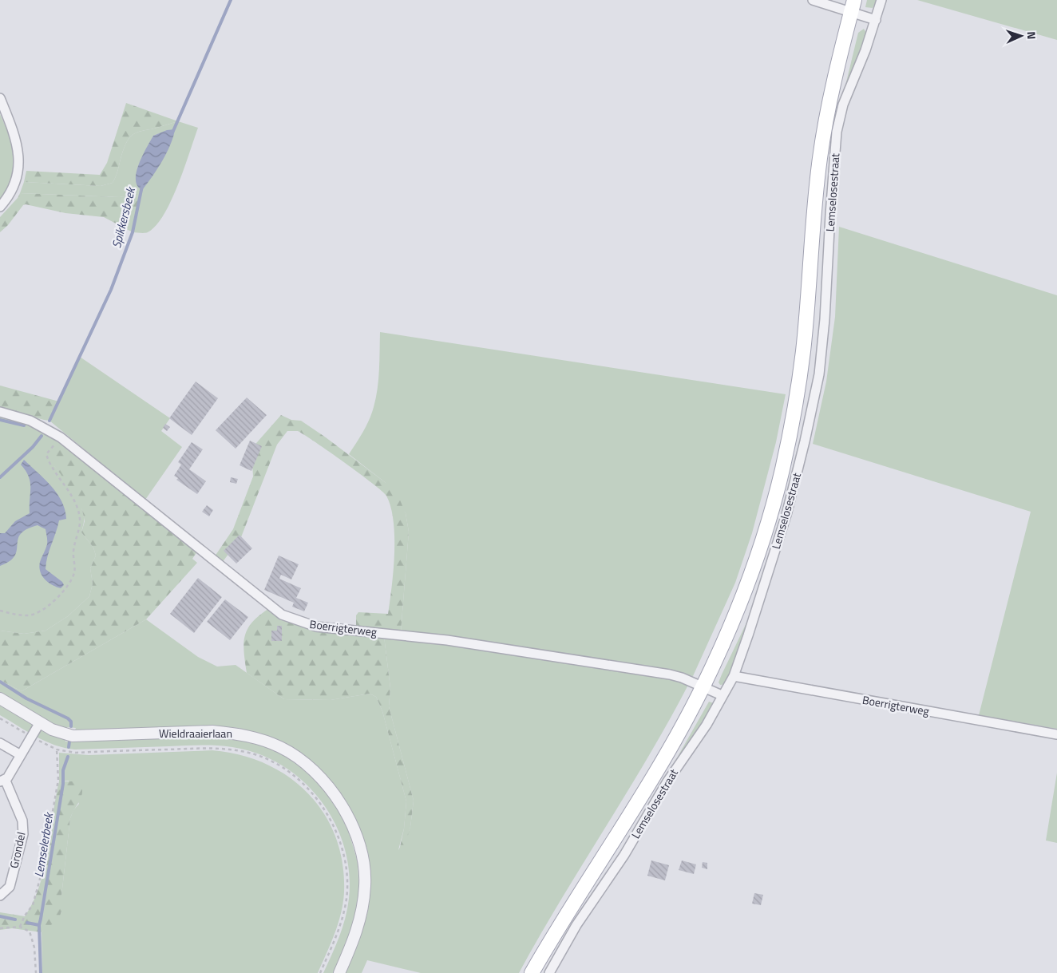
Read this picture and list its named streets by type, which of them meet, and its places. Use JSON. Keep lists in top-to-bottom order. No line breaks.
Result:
{"streets":{"street":["Lemselosestraat","Boerrigterweg","Wieldraaierlaan","Grondel"]},"crossings":[["Lemselosestraat","Boerrigterweg"]],"water":["Spikkersbeek","Lemselerbeek"],"north":"right"}
